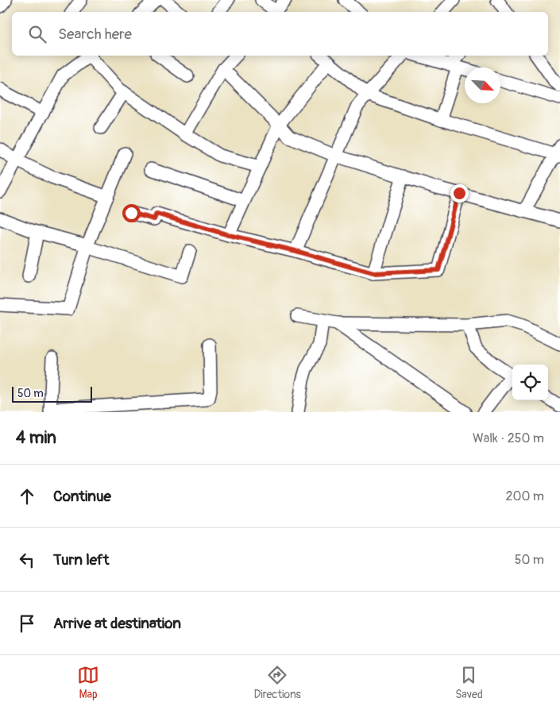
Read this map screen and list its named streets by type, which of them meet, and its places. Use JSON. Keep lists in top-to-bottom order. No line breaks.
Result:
{"scale_bar":"50 m","north":"bottom right","page":{"search":"Search here","scale":"50 m","heading":["4 min","Walk · 250 m"],"list":[["Continue","200 m"],["Turn left","50 m"],"Arrive at destination"],"nav":["Map","Directions","Saved"]}}
